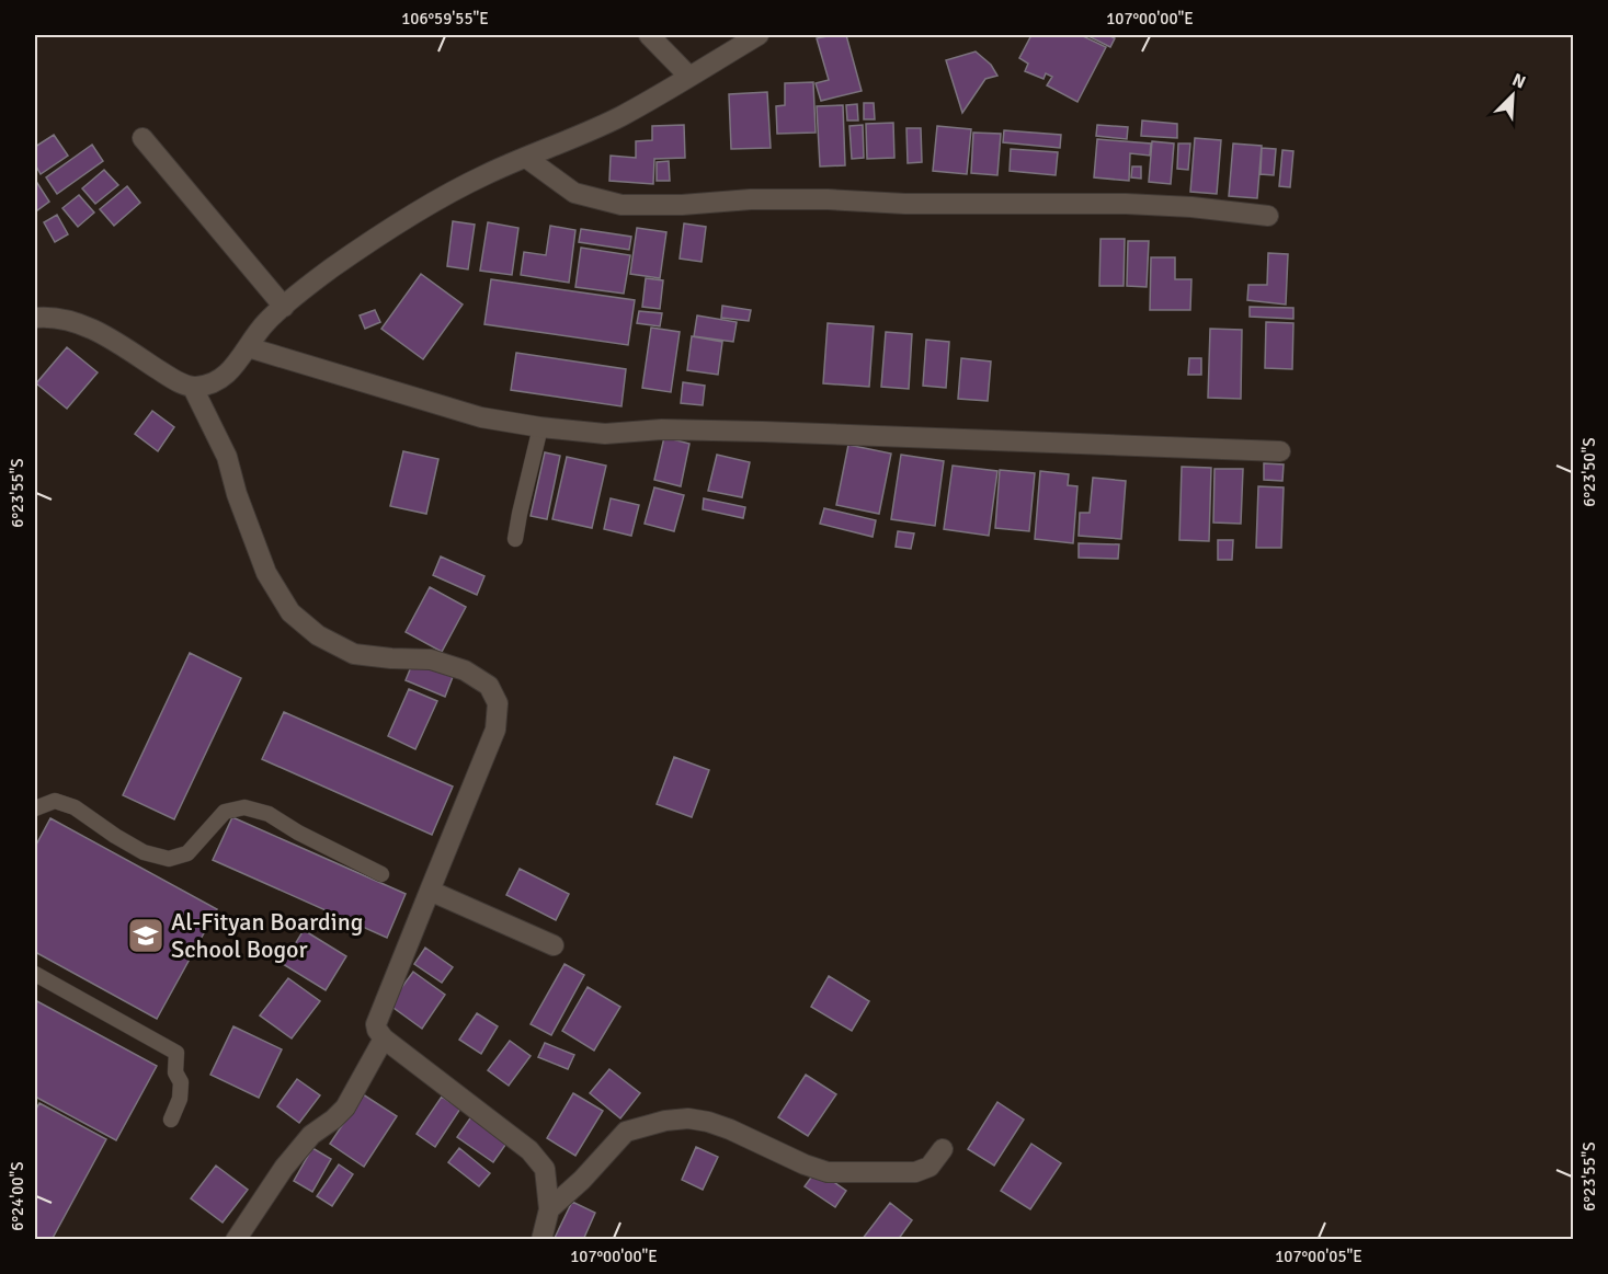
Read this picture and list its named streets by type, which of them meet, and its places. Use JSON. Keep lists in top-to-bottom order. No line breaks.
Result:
{"places":{"school or university":["Al-Fityan Boarding School Bogor"]},"north":"top right","coordinates":["106°59'55\"E","107°00'00\"E","6°23'50\"S","6°23'55\"S","6°24'00\"S","107°00'05\"E"]}
